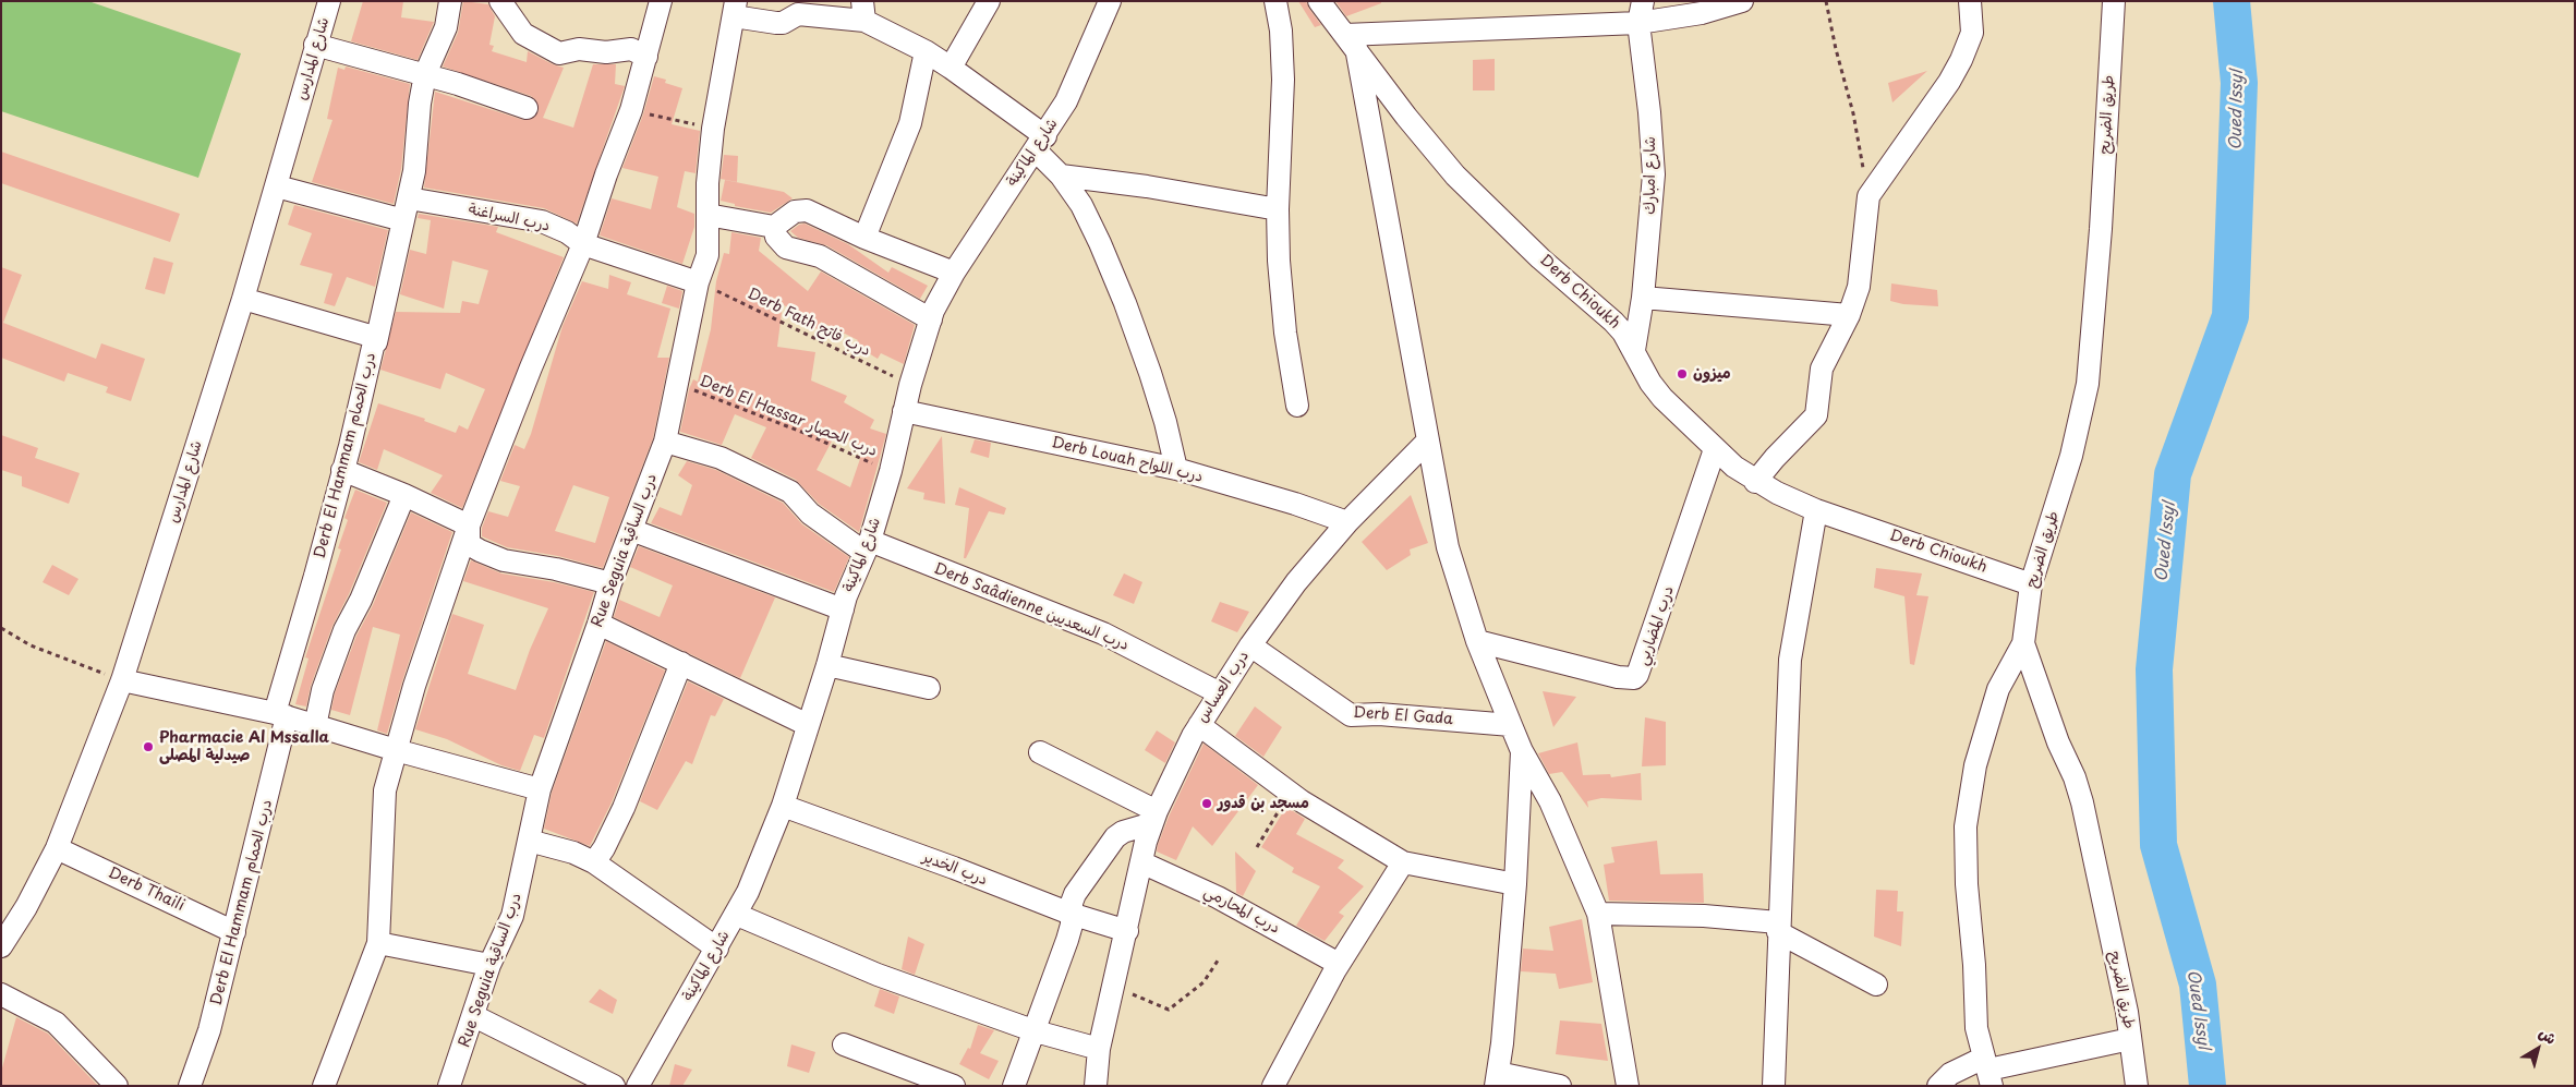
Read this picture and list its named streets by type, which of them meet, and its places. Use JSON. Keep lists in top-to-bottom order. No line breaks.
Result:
{"streets":{"street":["شارع المدارس","طريق الضريح","شارع الماكينة","شارع امبارك","درب السراغنة","Derb Chioukh","Derb El Hammam درب الحمام","Derb Louah درب اللواح","Rue Seguia درب الساقية","Derb Saâdienne درب السعديين","درب المضاربي","درب العساس","Derb El Gada","درب الخدير","Derb Thaili","درب المحارمي"],"path":["Derb Fath درب فاتح","Derb El Hassar درب الحصار"]},"crossings":[["شارع المدارس","Derb Thaili"],["طريق الضريح","Derb Chioukh"],["شارع الماكينة","Derb Fath درب فاتح"],["شارع الماكينة","Derb El Hassar درب الحصار"],["شارع الماكينة","Derb Louah درب اللواح"],["شارع الماكينة","Derb Saâdienne درب السعديين"],["شارع الماكينة","درب الخدير"],["شارع امبارك","Derb Chioukh"],["درب السراغنة","Derb Fath درب فاتح"],["درب السراغنة","Derb El Hammam درب الحمام"],["درب السراغنة","Rue Seguia درب الساقية"],["Derb Chioukh","درب المضاربي"],["Derb Fath درب فاتح","Rue Seguia درب الساقية"],["Derb El Hassar درب الحصار","Rue Seguia درب الساقية"],["Derb El Hammam درب الحمام","Derb Thaili"],["Derb Louah درب اللواح","درب العساس"],["Rue Seguia درب الساقية","Derb Saâdienne درب السعديين"],["Derb Saâdienne درب السعديين","درب العساس"],["درب العساس","Derb El Gada"],["درب العساس","درب الخدير"],["درب العساس","درب المحارمي"]],"water":["Oued Issyl"],"places":["ميزون","Pharmacie Al Mssalla صيدلية المصلى","مسجد بن قدور"],"north":"top right"}
